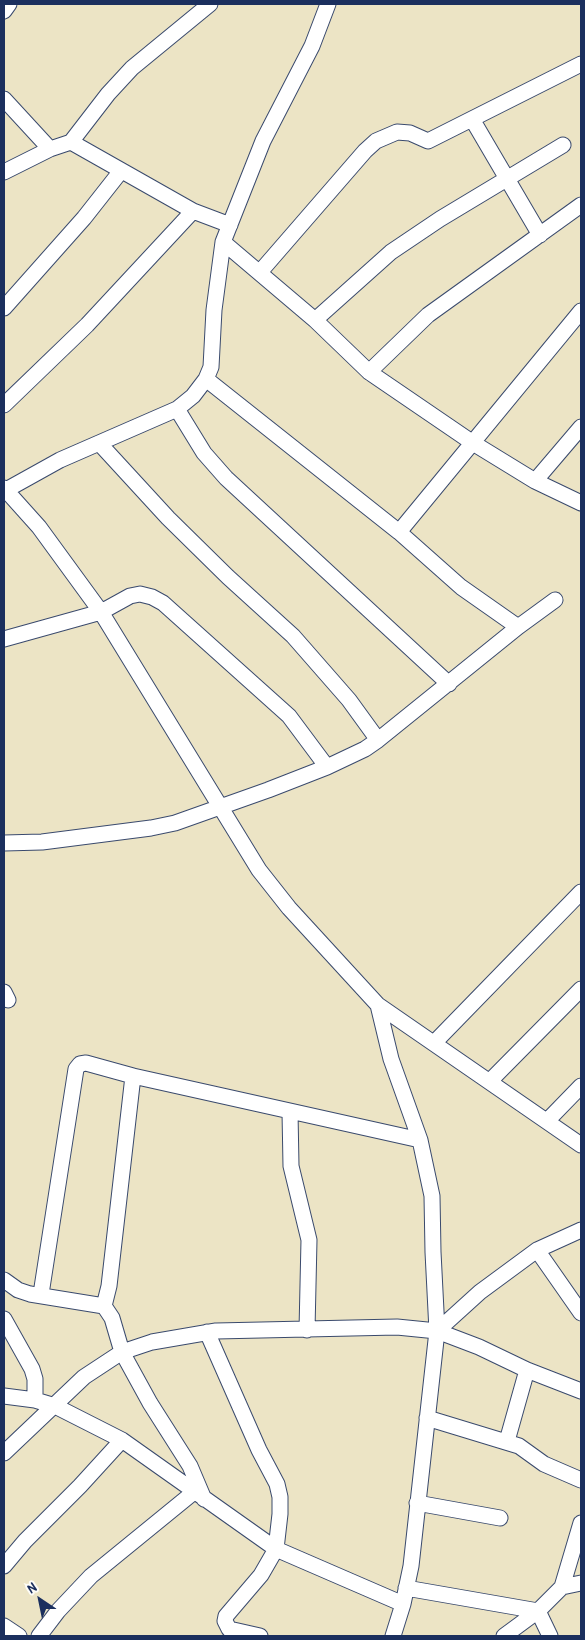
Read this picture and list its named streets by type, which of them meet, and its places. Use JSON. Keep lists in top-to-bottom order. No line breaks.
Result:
{"north":"top left"}
